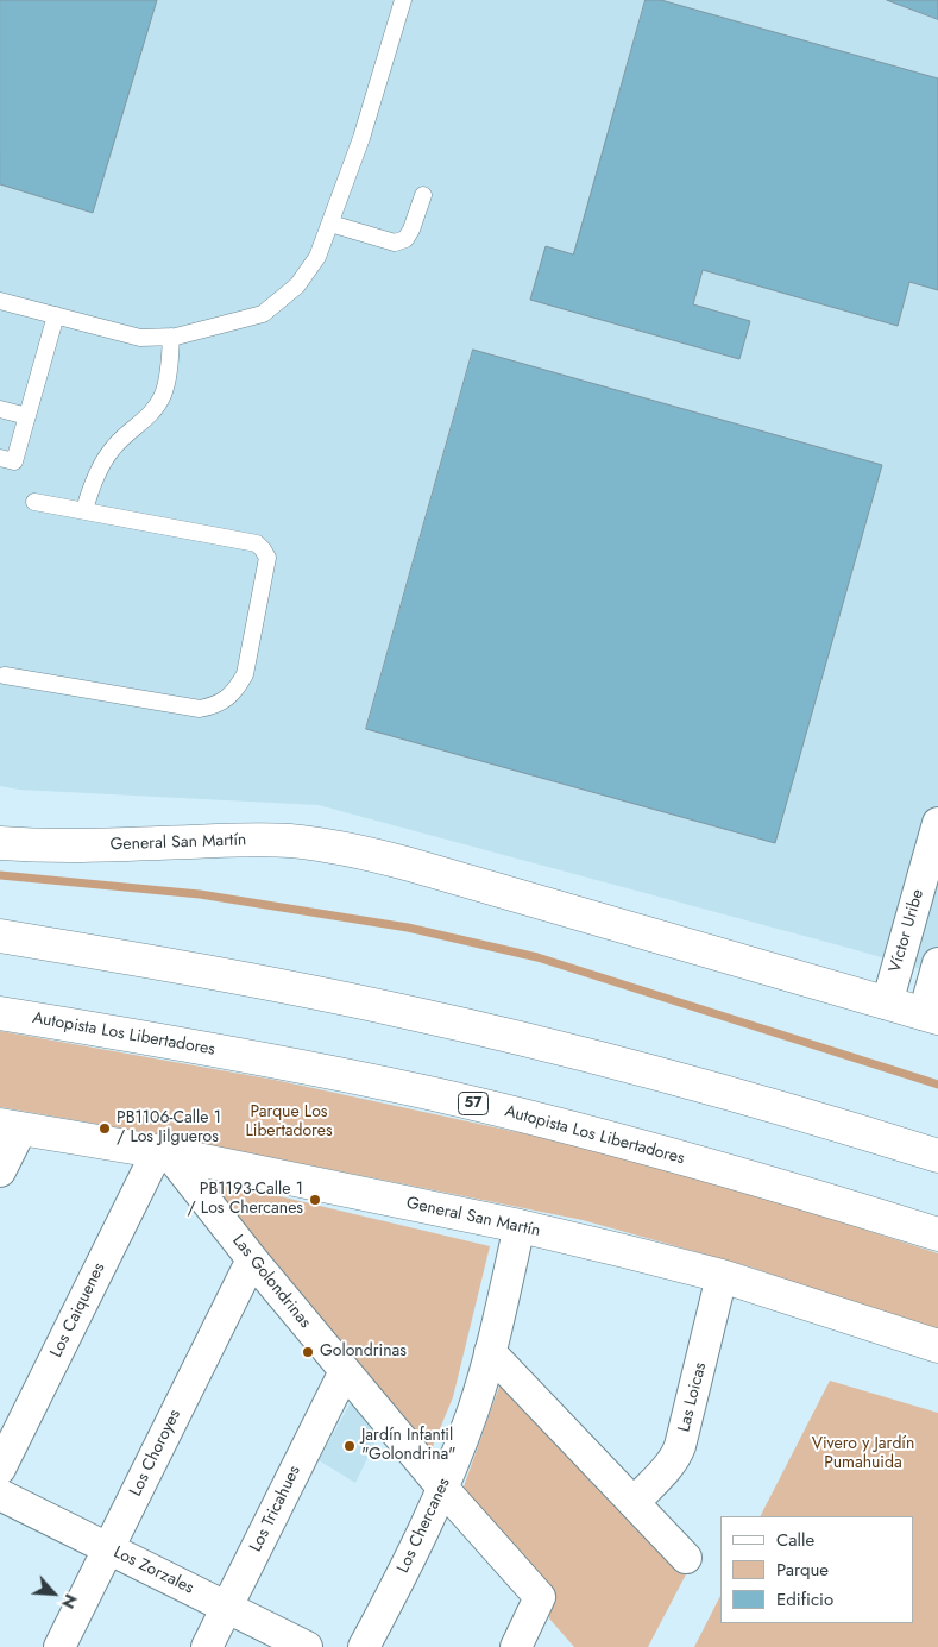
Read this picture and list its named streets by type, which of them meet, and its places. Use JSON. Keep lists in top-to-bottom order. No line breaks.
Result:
{"streets":{"main road":["General San Martín","Autopista Los Libertadores","57"],"street":["Víctor Uribe","Las Golondrinas","Los Caiquenes","Las Loicas","Los Choroyes","Los Tricahues","Los Chercanes","Los Zorzales"]},"crossings":[["General San Martín","Víctor Uribe"],["General San Martín","Las Golondrinas"],["General San Martín","Los Caiquenes"],["General San Martín","Las Loicas"],["General San Martín","Los Chercanes"],["Las Golondrinas","Los Caiquenes"],["Las Golondrinas","Los Choroyes"],["Las Golondrinas","Los Tricahues"],["Las Golondrinas","Los Chercanes"],["Los Choroyes","Los Zorzales"],["Los Tricahues","Los Zorzales"]],"parks":["Parque Los Libertadores","Vivero y Jardín Pumahuida"],"places":["PB1106-Calle 1 / Los Jilgueros","PB1193-Calle 1 / Los Chercanes","Golondrinas","Jardín Infantil \"Golondrina\""],"legend":["Calle","Parque","Edificio"],"north":"bottom right"}
